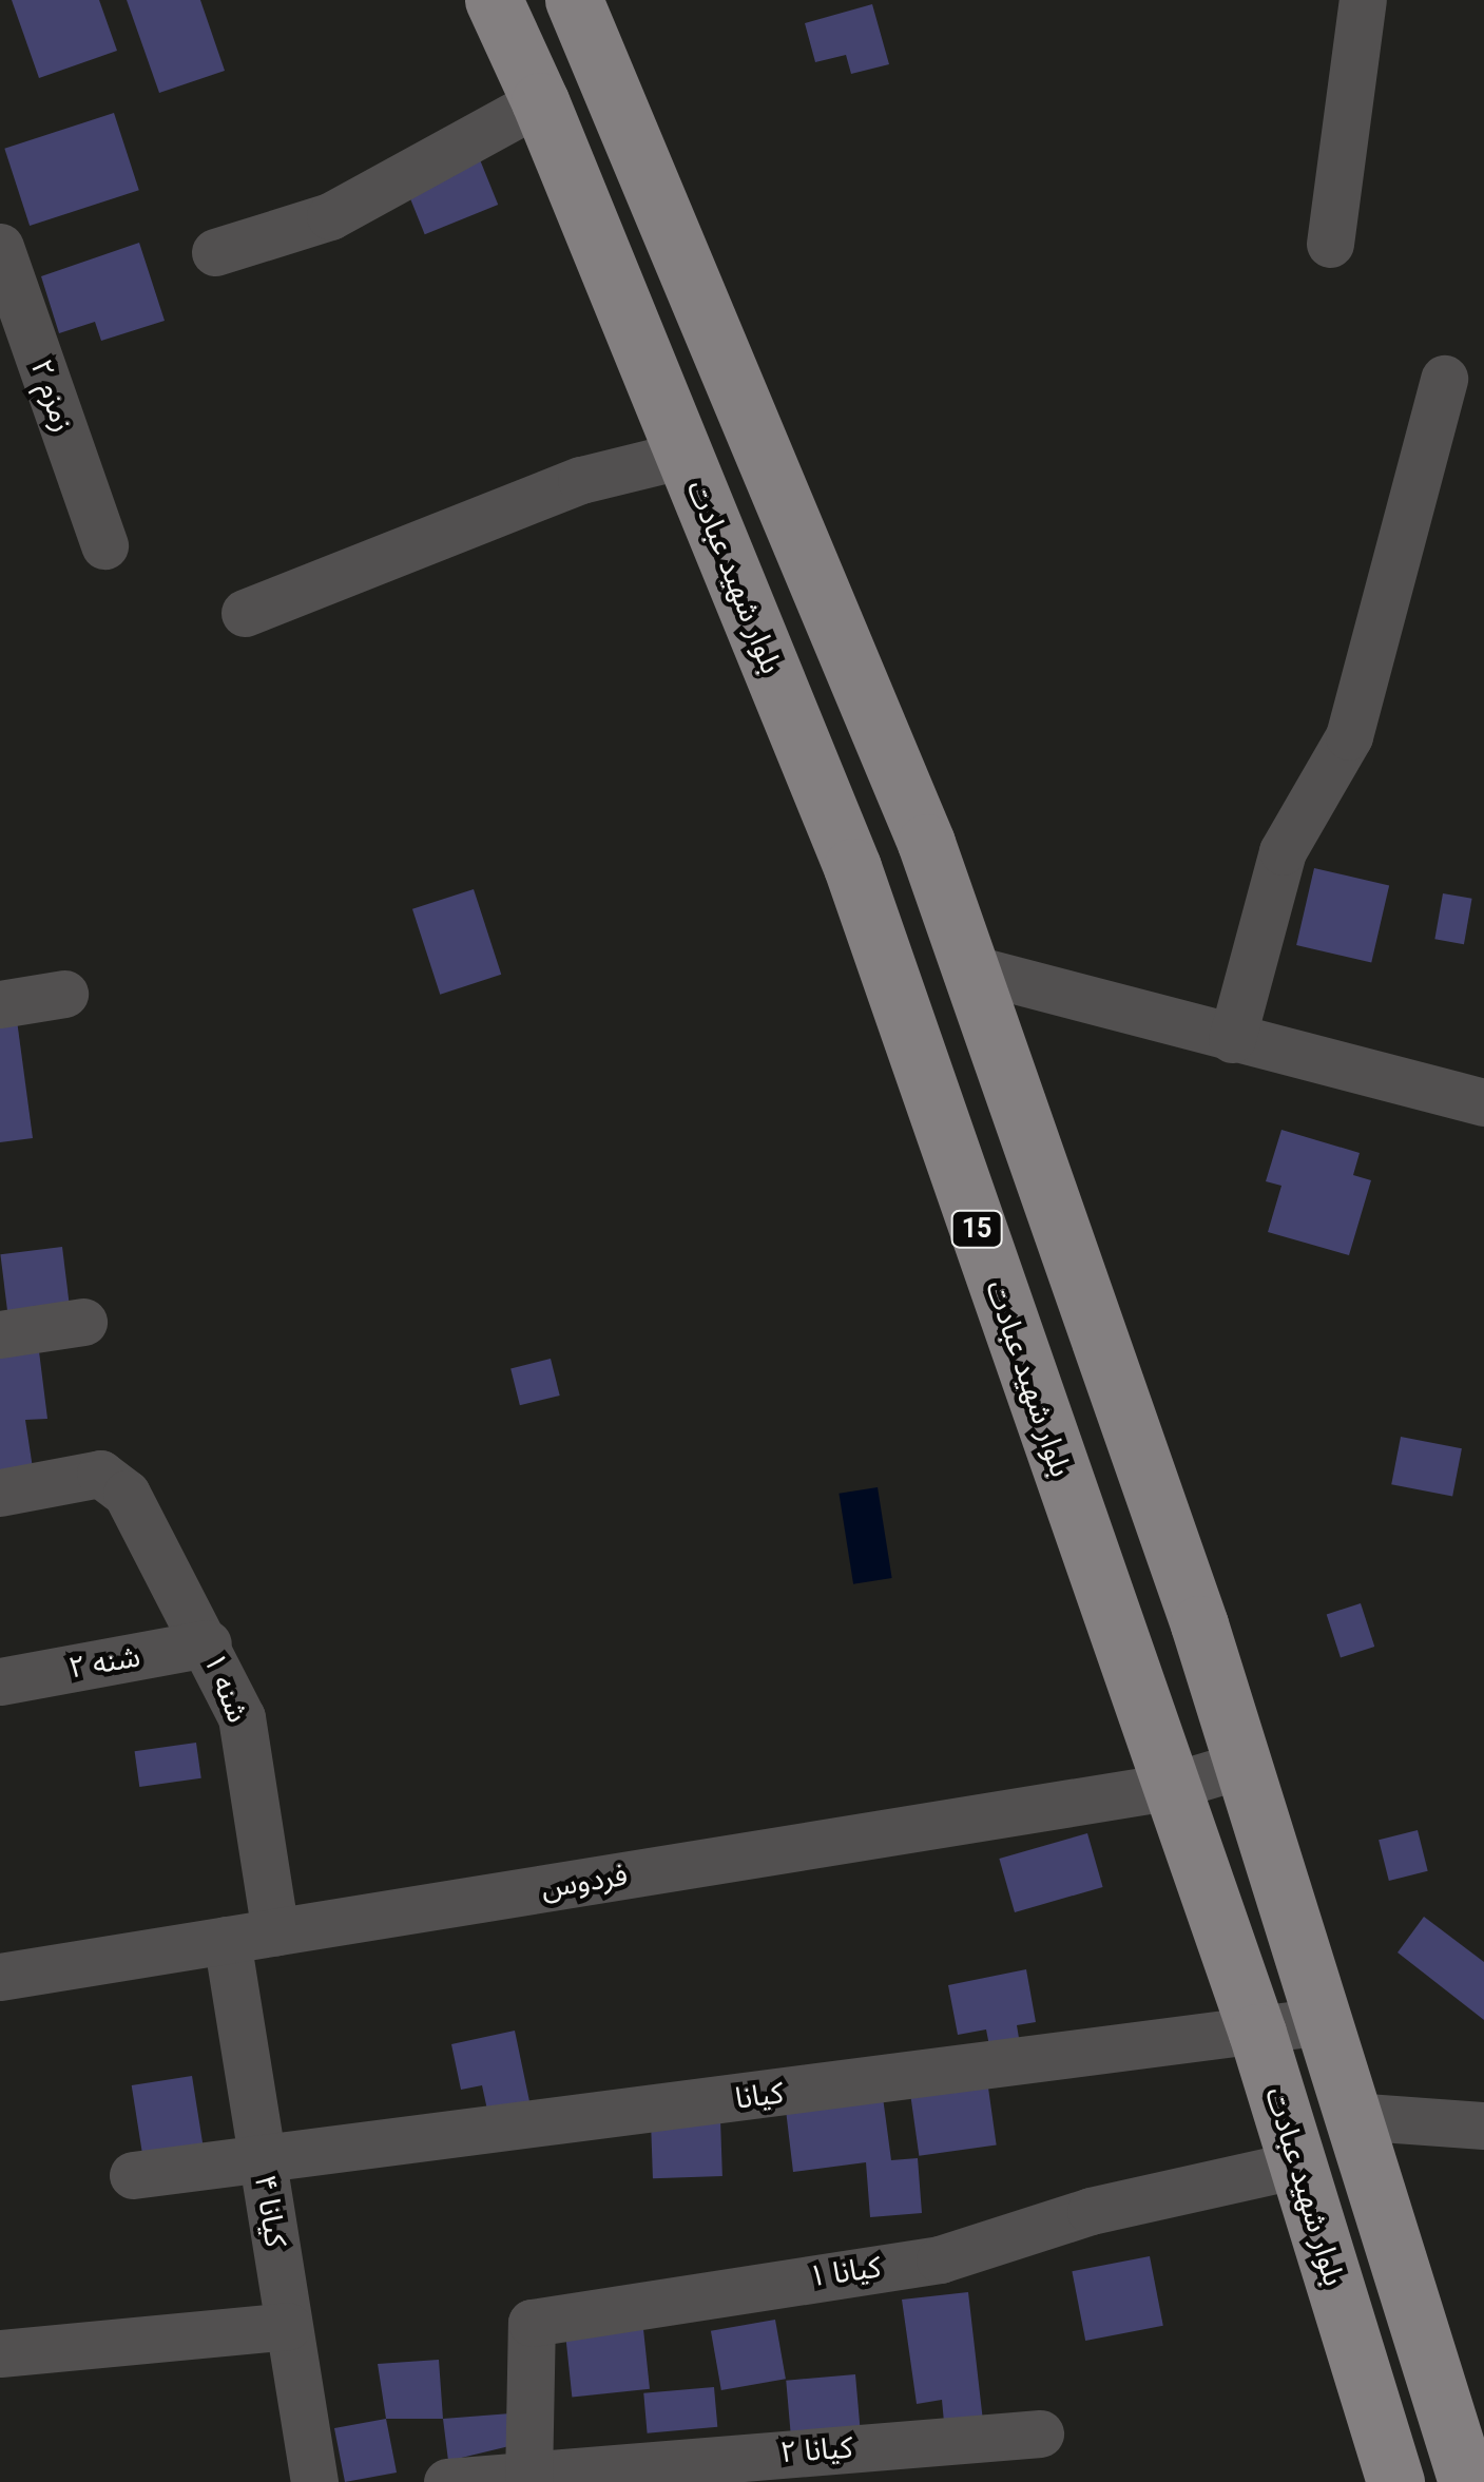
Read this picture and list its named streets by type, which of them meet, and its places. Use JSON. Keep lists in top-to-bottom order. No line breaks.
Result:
{"streets":{"main road":["بلوار شهید عبادت","15"],"street":["زمزم ۲","شنه ۲","شنه ۱","فردوس","کیانا","کیانا ۴","کیانا ۱","کیانا ۲"]},"crossings":[["بلوار شهید عبادت","فردوس"],["بلوار شهید عبادت","کیانا"],["بلوار شهید عبادت","کیانا ۱"],["شنه ۲","شنه ۱"],["شنه ۱","فردوس"],["فردوس","کیانا ۴"],["کیانا","کیانا ۴"],["کیانا ۱","کیانا ۲"]]}
